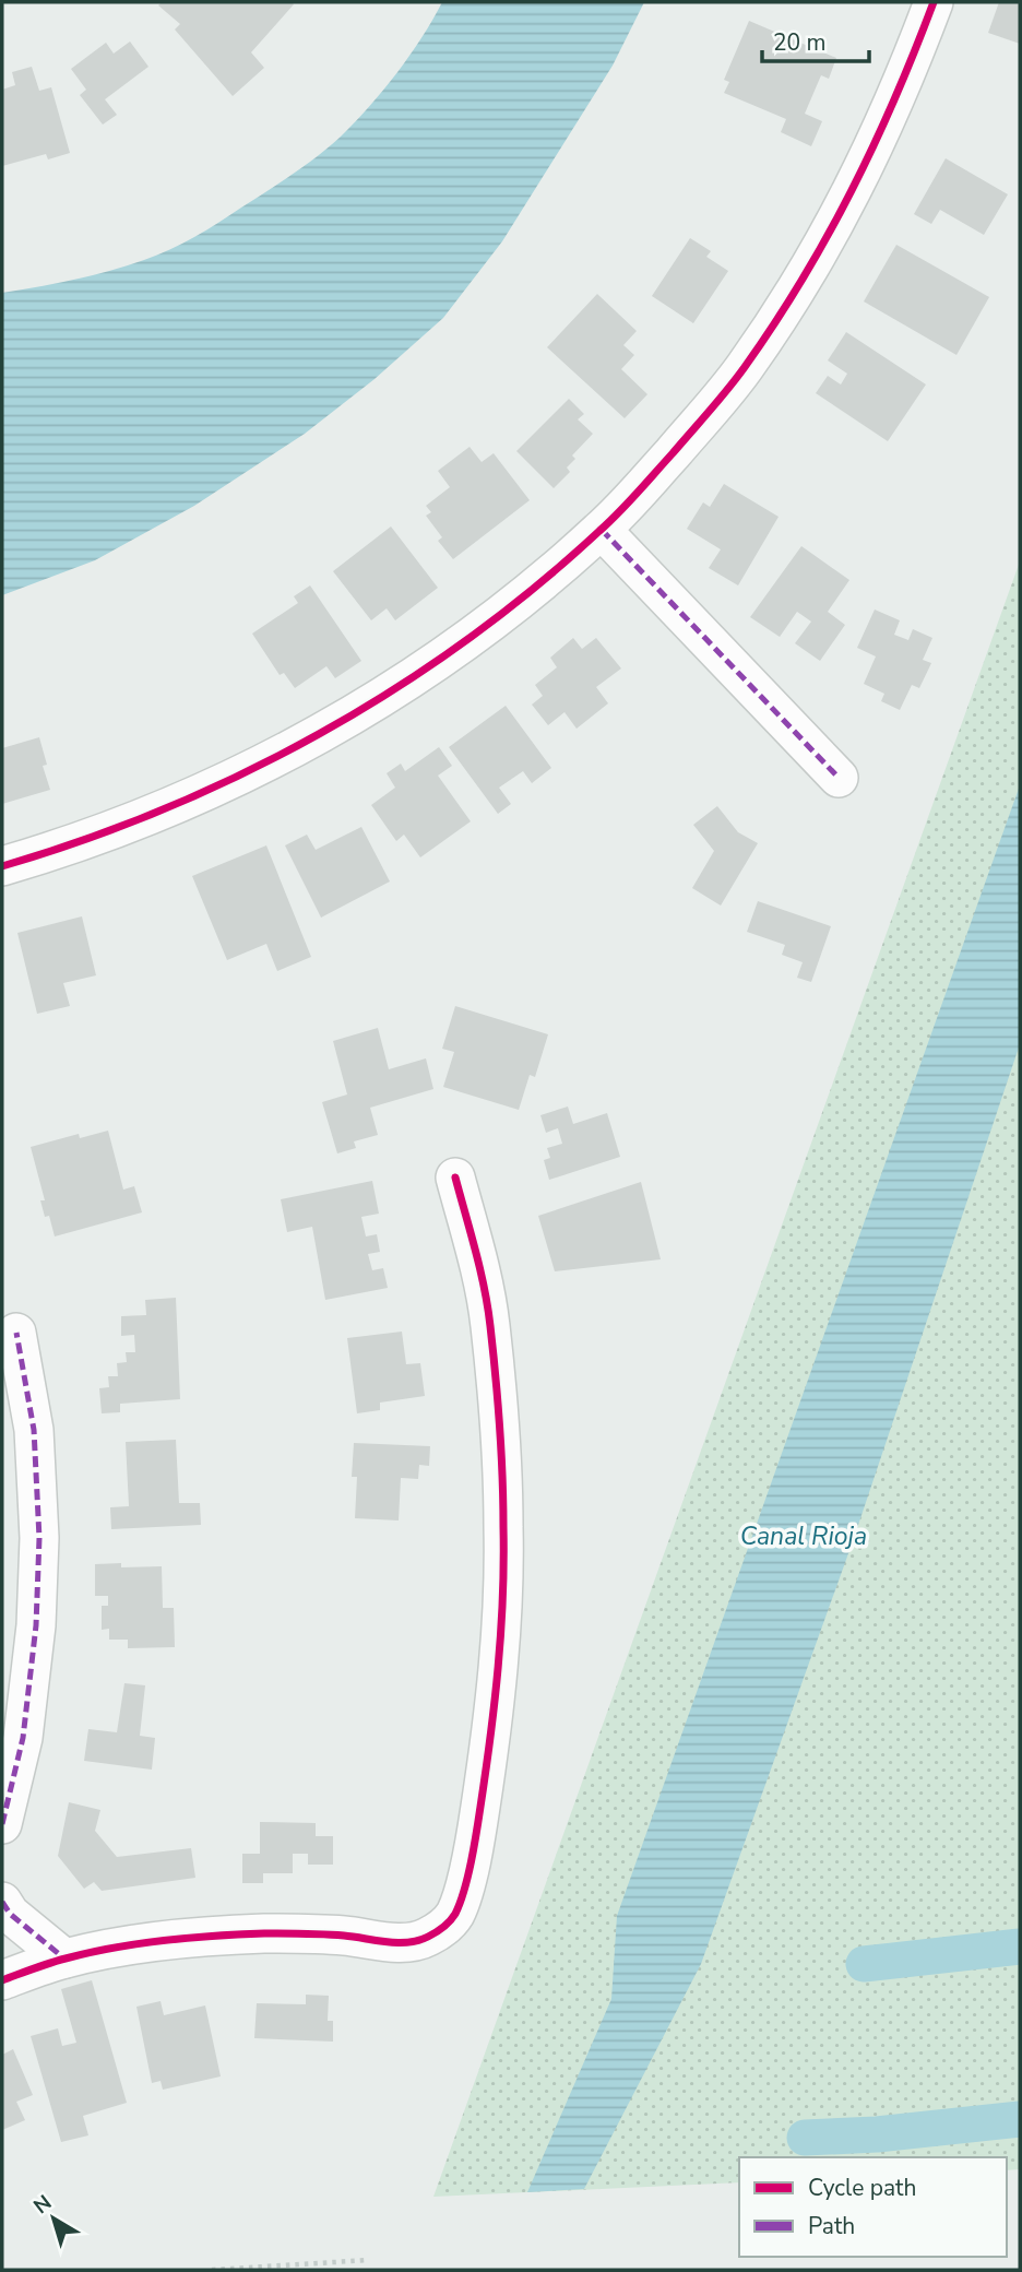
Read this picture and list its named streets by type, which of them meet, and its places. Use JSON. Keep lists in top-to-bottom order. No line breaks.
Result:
{"water":["Canal Rioja"],"legend":["Cycle path","Path"],"scale_bar":"20 m","north":"top left"}
